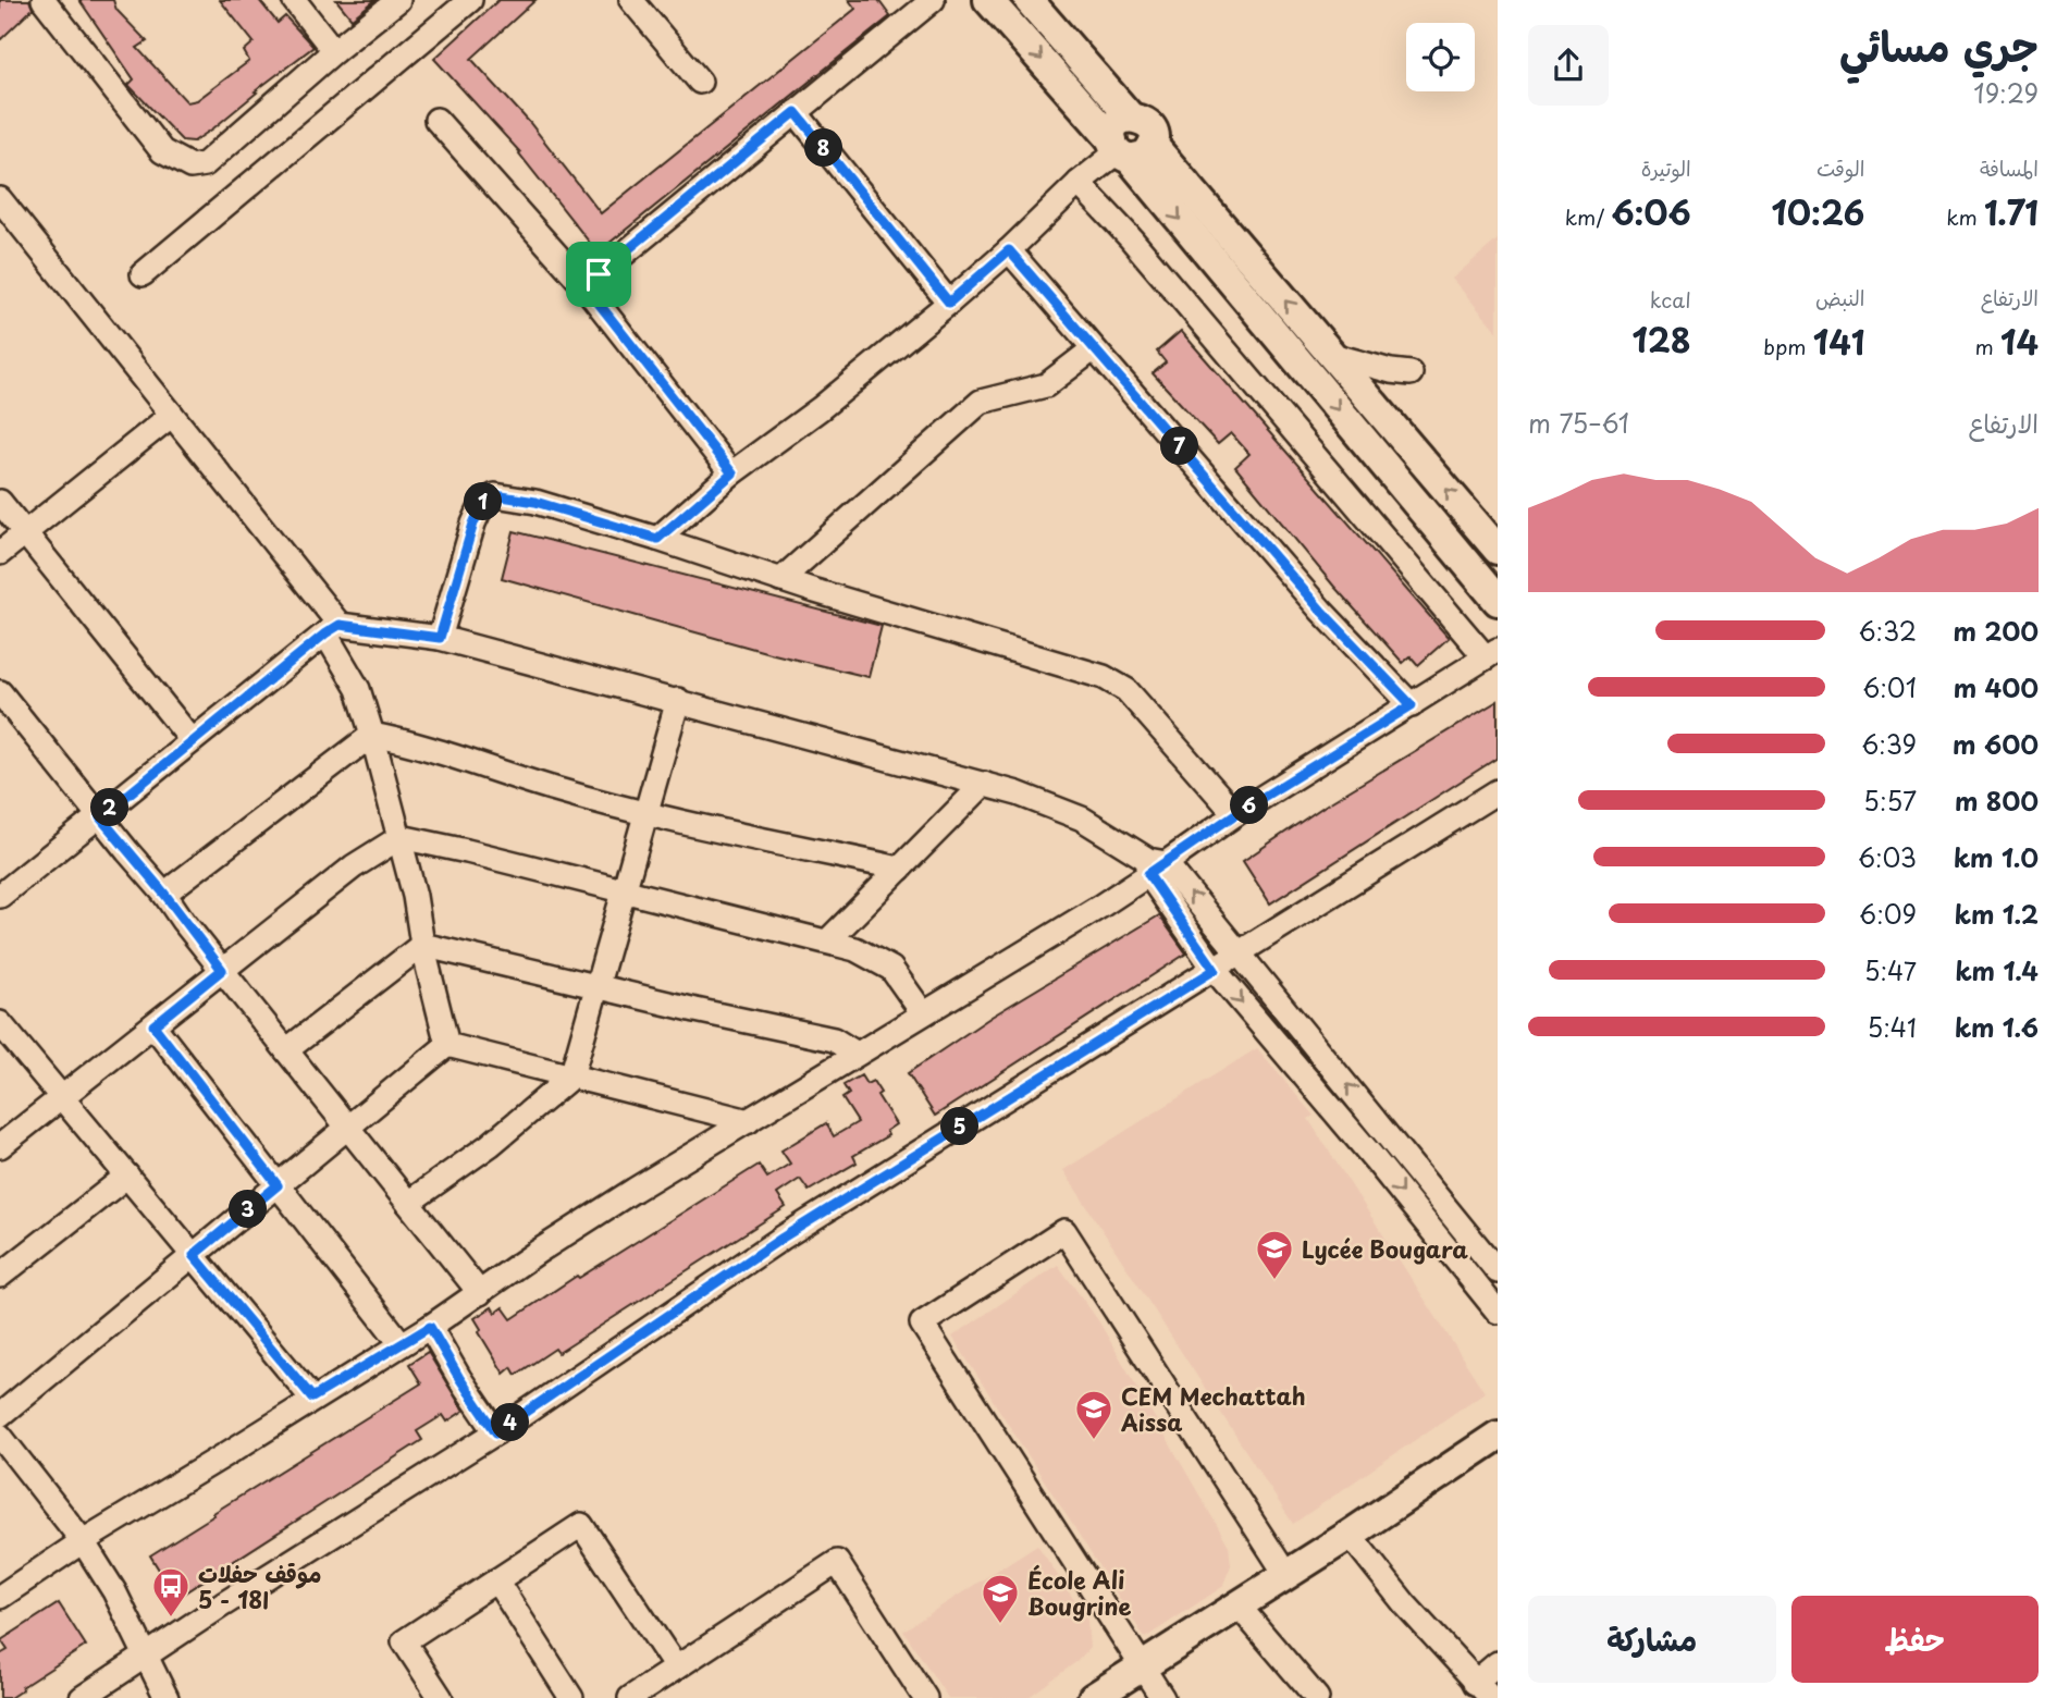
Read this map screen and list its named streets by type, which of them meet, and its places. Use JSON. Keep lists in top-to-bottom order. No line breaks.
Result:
{"places":{"school or university":["Lycée Bougara","CEM Mechattah Aissa","École Ali Bougrine"],"bus stop":["موقف حفلات 5 - 18ا"]},"page":{"heading":["جري مسائي","19:29"],"pins":["8","7","1","6","2","5","3","4"],"stats":[["المسافة","1.71 km"],["الوقت","10:26"],["الوتيرة","6:06 /km"],["الارتفاع","14 m"],["النبض","141 bpm"],["kcal","128"]],"chart":["الارتفاع","61–75 m"],"list":[{"name":"200 m","note":"6:32"},{"name":"400 m","note":"6:01"},{"name":"600 m","note":"6:39"},{"name":"800 m","note":"5:57"},{"name":"1.0 km","note":"6:03"},{"name":"1.2 km","note":"6:09"},{"name":"1.4 km","note":"5:47"},{"name":"1.6 km","note":"5:41"}],"buttons":["حفظ","مشاركة"]}}
